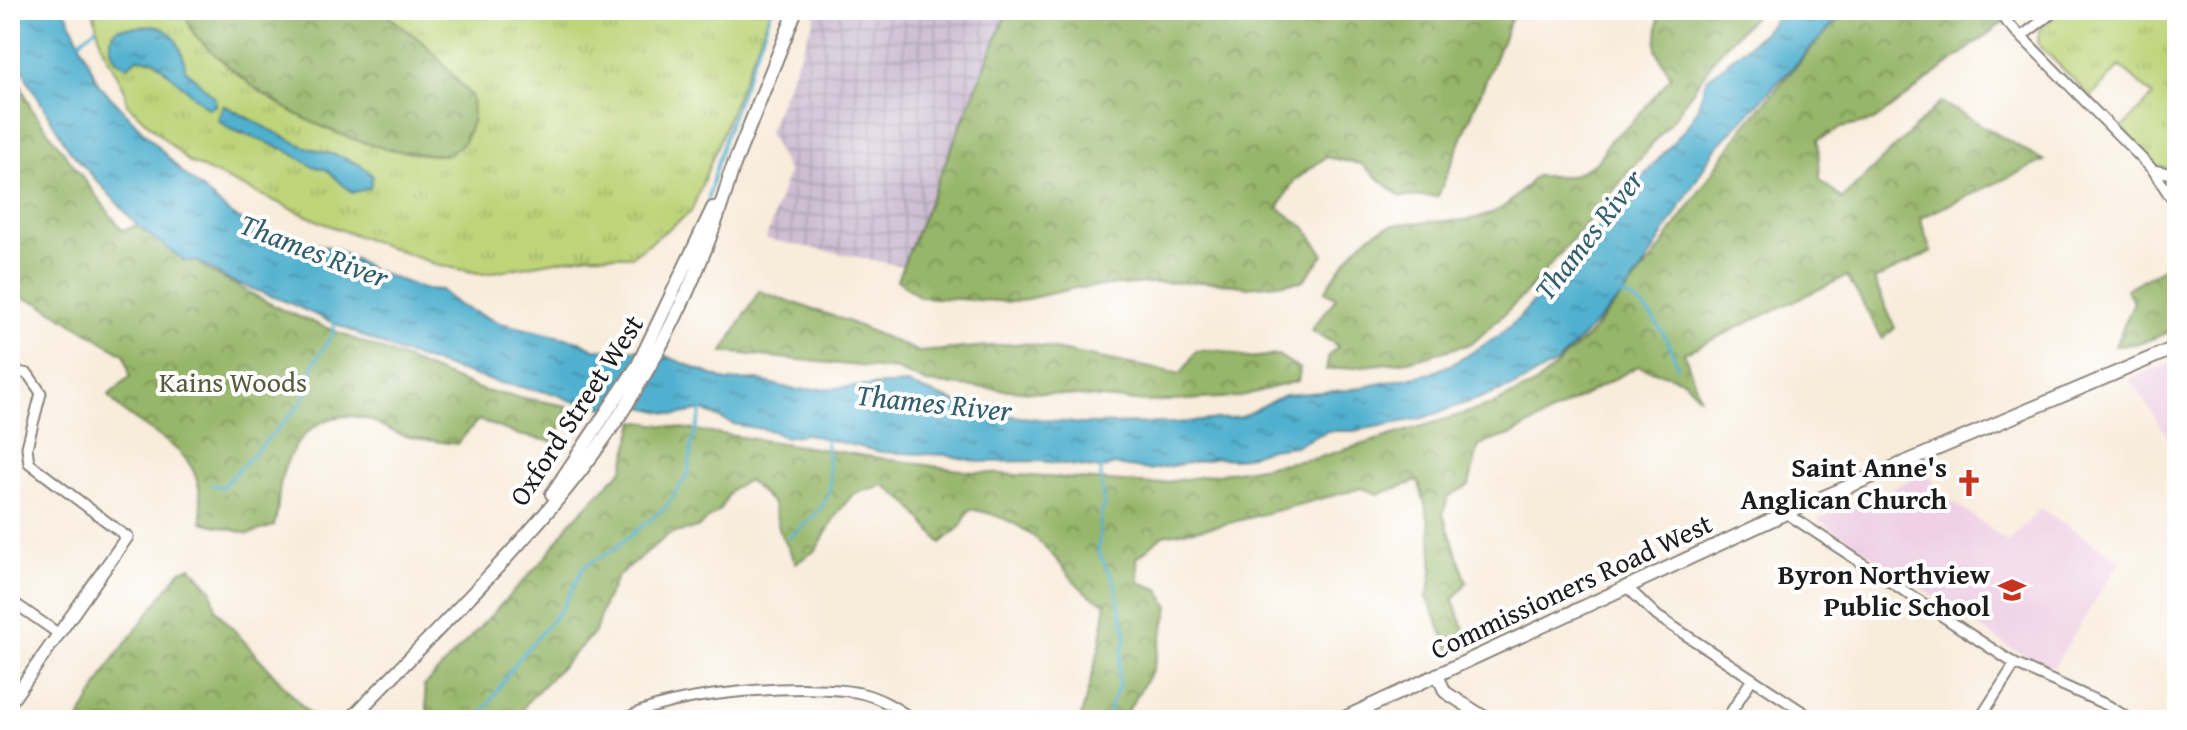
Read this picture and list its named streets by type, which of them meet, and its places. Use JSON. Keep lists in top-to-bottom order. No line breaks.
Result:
{"streets":{"main road":["Oxford Street West","Commissioners Road West"]},"water":["Thames River"],"parks":["Kains Woods"],"places":{"church":["Saint Anne's Anglican Church"],"school or university":["Byron Northview Public School"]}}
